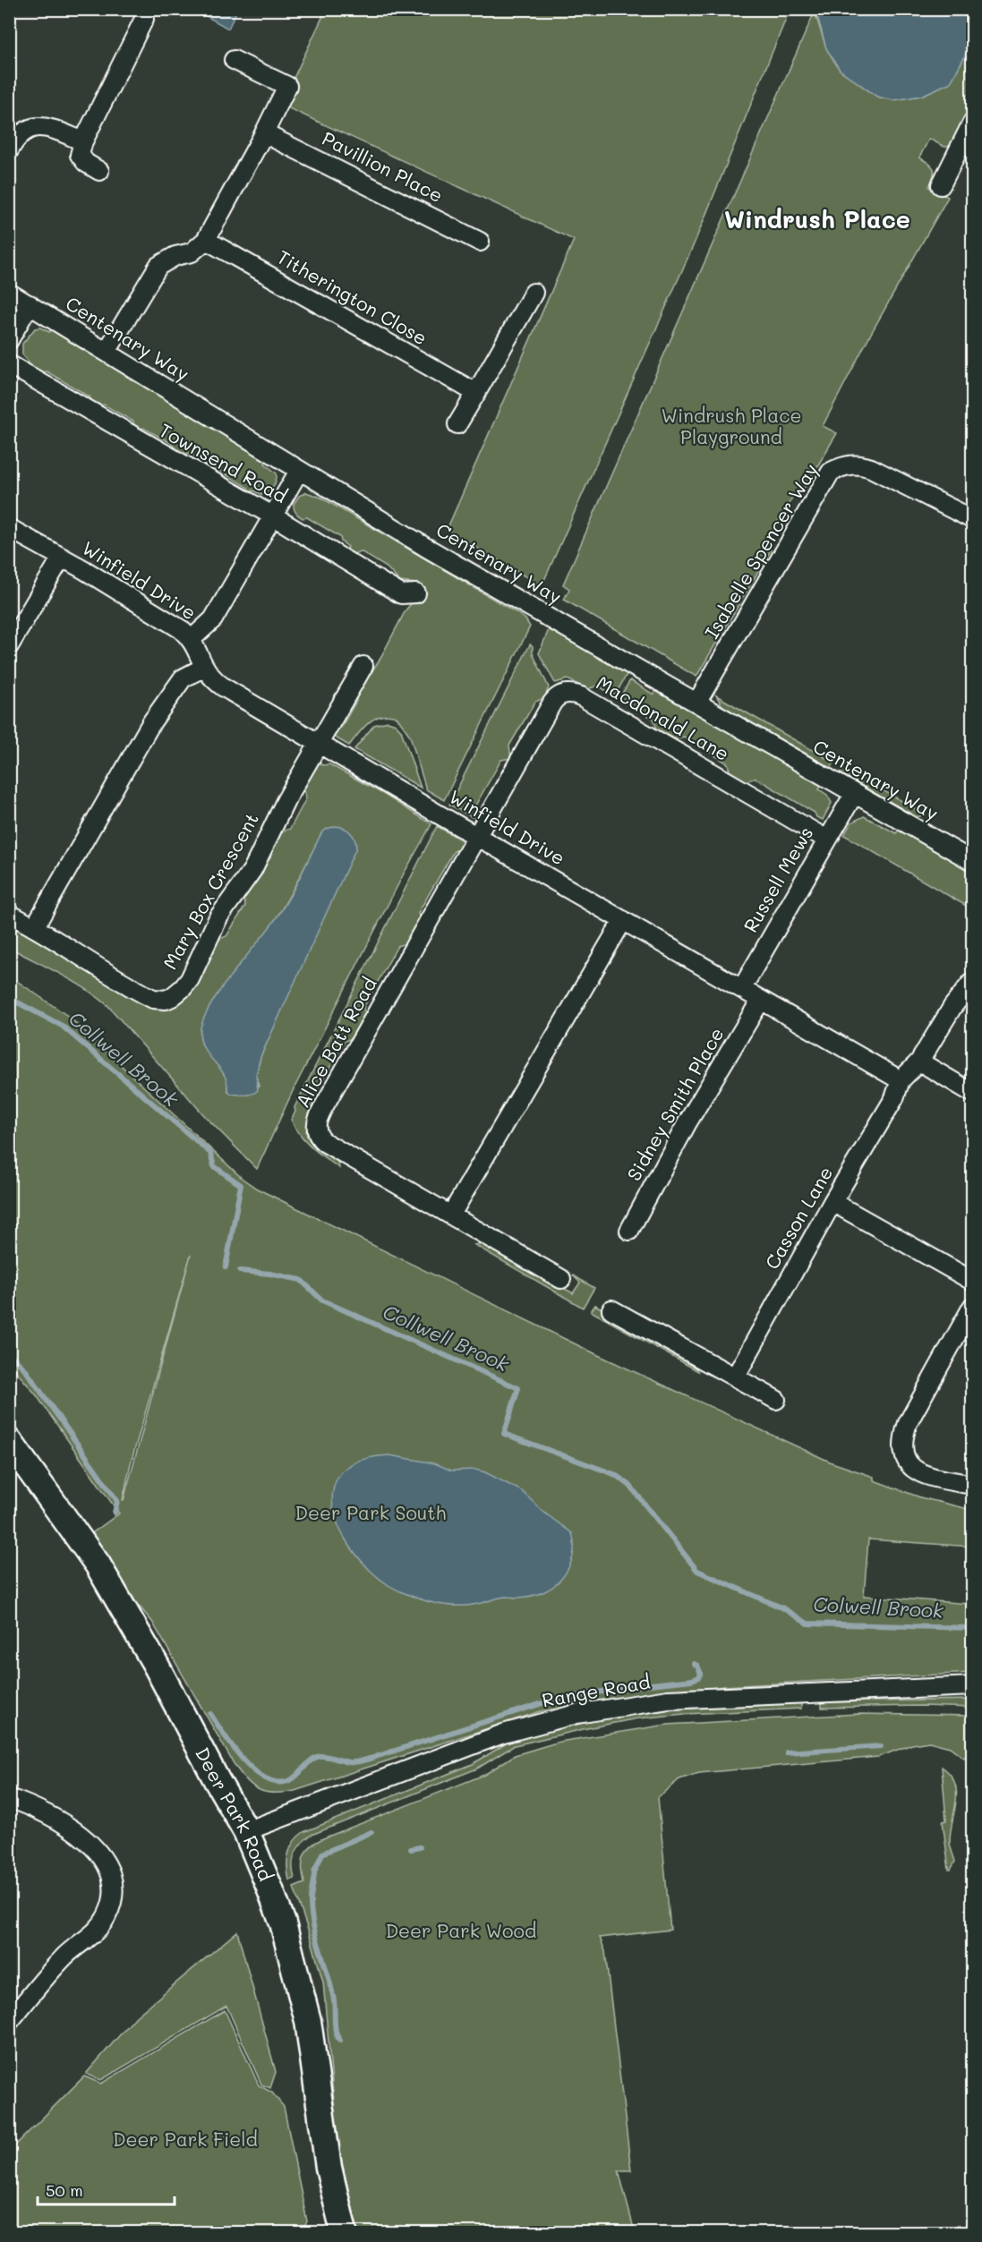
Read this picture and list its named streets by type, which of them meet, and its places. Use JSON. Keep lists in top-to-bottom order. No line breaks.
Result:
{"streets":{"street":["Pavillion Place","Titherington Close","Centenary Way","Townsend Road","Isabelle Spencer Way","Winfield Drive","Macdonald Lane","Russell Mews","Mary Box Crescent","Alice Batt Road","Sidney Smith Place","Casson Lane","Range Road","Deer Park Road"]},"crossings":[["Centenary Way","Isabelle Spencer Way"],["Centenary Way","Russell Mews"],["Winfield Drive","Macdonald Lane"],["Winfield Drive","Russell Mews"],["Winfield Drive","Mary Box Crescent"],["Winfield Drive","Alice Batt Road"],["Winfield Drive","Sidney Smith Place"],["Winfield Drive","Casson Lane"],["Macdonald Lane","Russell Mews"],["Macdonald Lane","Alice Batt Road"],["Range Road","Deer Park Road"]],"districts":["Windrush Place"],"water":["Collwell Brook","Colwell Brook"],"parks":["Windrush Place Playground","Deer Park South","Deer Park Wood","Deer Park Field"],"scale_bar":"50 m"}
